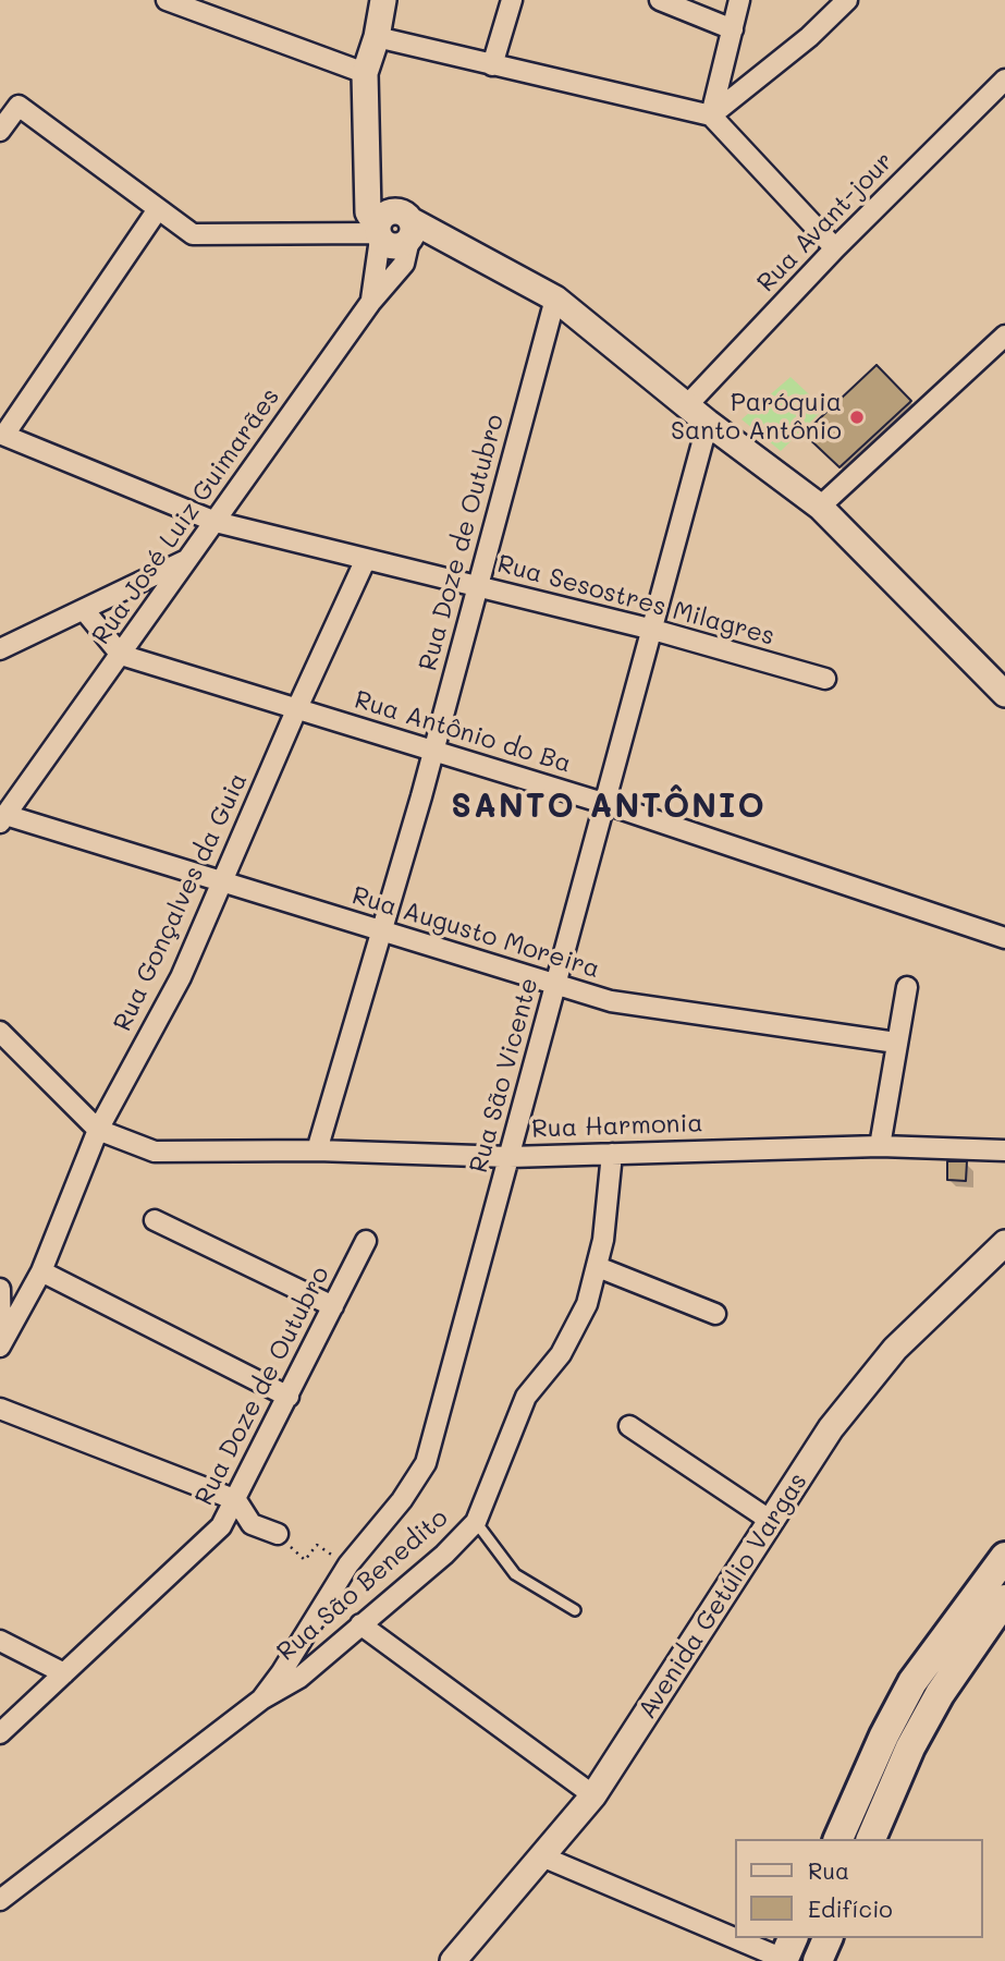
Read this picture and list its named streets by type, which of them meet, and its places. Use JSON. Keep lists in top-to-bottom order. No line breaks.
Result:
{"streets":{"street":["Rua Avant-jour","Rua José Luiz Guimarães","Rua Doze de Outubro","Rua Sesostres Milagres","Rua Antônio do Ba","Rua Gonçalves da Guia","Rua Augusto Moreira","Rua São Vicente","Rua Harmonia","Rua São Benedito","Avenida Getúlio Vargas"]},"crossings":[["Rua José Luiz Guimarães","Rua Sesostres Milagres"],["Rua José Luiz Guimarães","Rua Antônio do Ba"],["Rua José Luiz Guimarães","Rua Augusto Moreira"],["Rua Doze de Outubro","Rua Sesostres Milagres"],["Rua Doze de Outubro","Rua Antônio do Ba"],["Rua Doze de Outubro","Rua Augusto Moreira"],["Rua Doze de Outubro","Rua Harmonia"],["Rua Sesostres Milagres","Rua Gonçalves da Guia"],["Rua Sesostres Milagres","Rua São Vicente"],["Rua Antônio do Ba","Rua Gonçalves da Guia"],["Rua Antônio do Ba","Rua São Vicente"],["Rua Gonçalves da Guia","Rua Augusto Moreira"],["Rua Gonçalves da Guia","Rua Harmonia"],["Rua Augusto Moreira","Rua São Vicente"],["Rua São Vicente","Rua Harmonia"],["Rua São Vicente","Rua São Benedito"],["Rua Harmonia","Rua São Benedito"]],"districts":["SANTO ANTÔNIO"],"places":["Paróquia Santo Antônio"],"legend":["Rua","Edifício"]}
